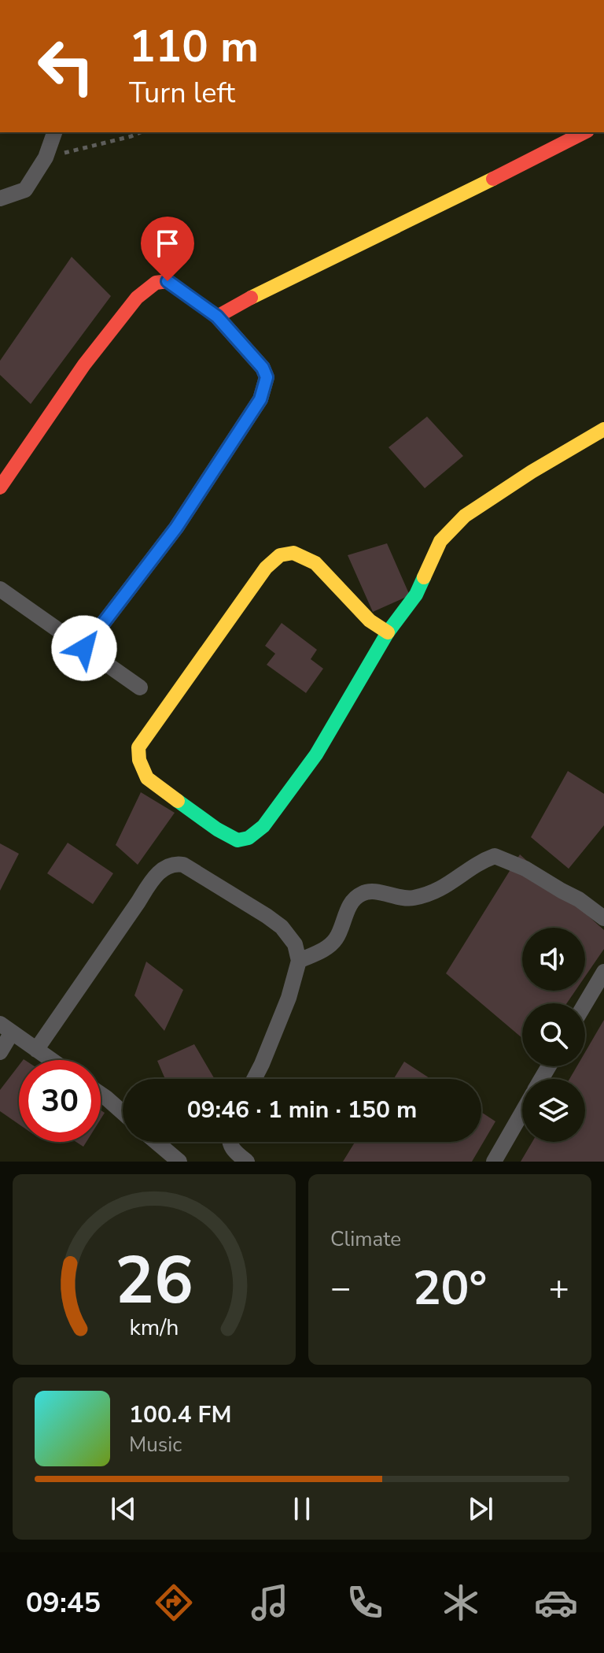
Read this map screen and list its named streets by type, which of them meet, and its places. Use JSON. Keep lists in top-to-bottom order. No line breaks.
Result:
{"page":{"turn":["110 m","Turn left"],"limit":"30","trip":"09:46 · 1 min · 150 m","tile":"Climate","heat":["−","20°","+"],"song":["100.4 FM","Music"],"tabs":"09:45","gauge":["26","km/h"]}}
